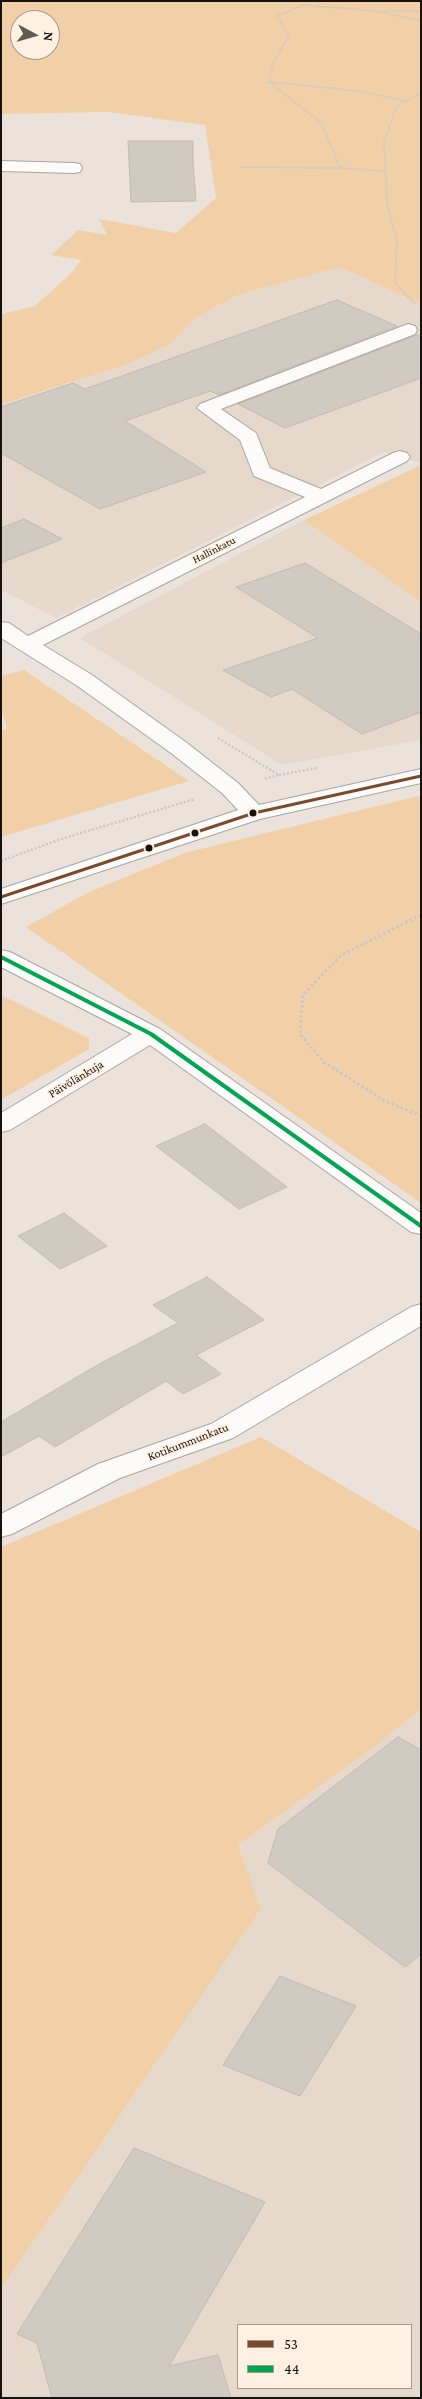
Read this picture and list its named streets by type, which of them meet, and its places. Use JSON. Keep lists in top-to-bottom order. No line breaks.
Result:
{"streets":{"street":["Hallinkatu","Päivölänkuja","Kotikummunkatu"]},"lines":["transit line 53","transit line 44"],"legend":["53","44"],"north":"right"}
